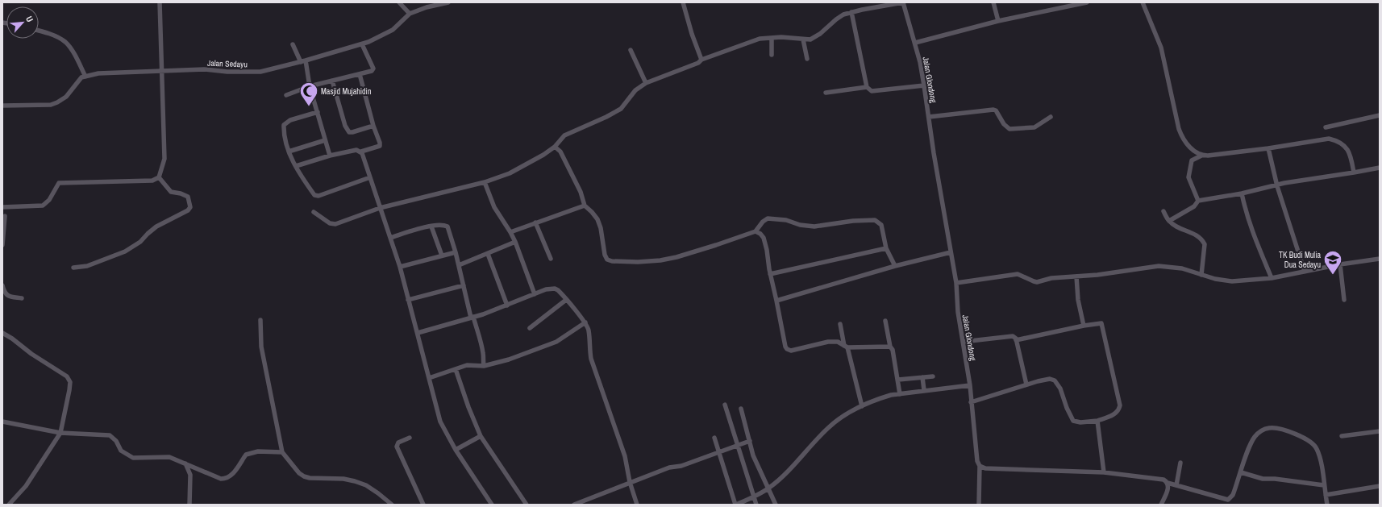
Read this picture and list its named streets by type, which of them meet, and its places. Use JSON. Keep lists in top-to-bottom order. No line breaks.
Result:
{"streets":{"street":["Jalan Sedayu","Jalan Glondong"]},"places":{"mosque":["Masjid Mujahidin"],"school or university":["TK Budi Mulia Dua Sedayu"]},"north":"top right"}
